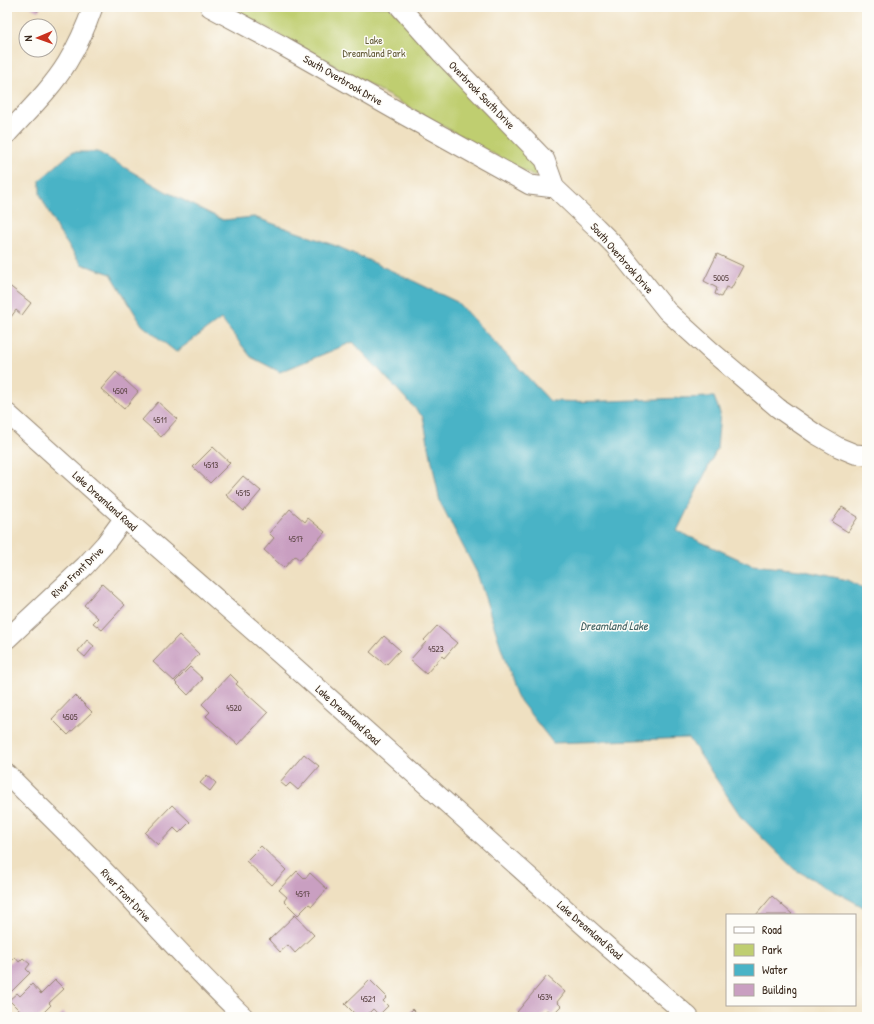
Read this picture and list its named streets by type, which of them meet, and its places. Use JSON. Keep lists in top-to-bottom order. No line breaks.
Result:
{"streets":{"street":["South Overbrook Drive","Overbrook South Drive","Lake Dreamland Road","River Front Drive"]},"crossings":[["South Overbrook Drive","Overbrook South Drive"],["Lake Dreamland Road","River Front Drive"]],"water":["Dreamland Lake"],"parks":["Lake Dreamland Park"],"house_numbers":["5005","4509","4511","4513","4515","4517","4523","4520","4505","4517","4534","4521"],"legend":["Road","Park","Water","Building"],"north":"left"}
